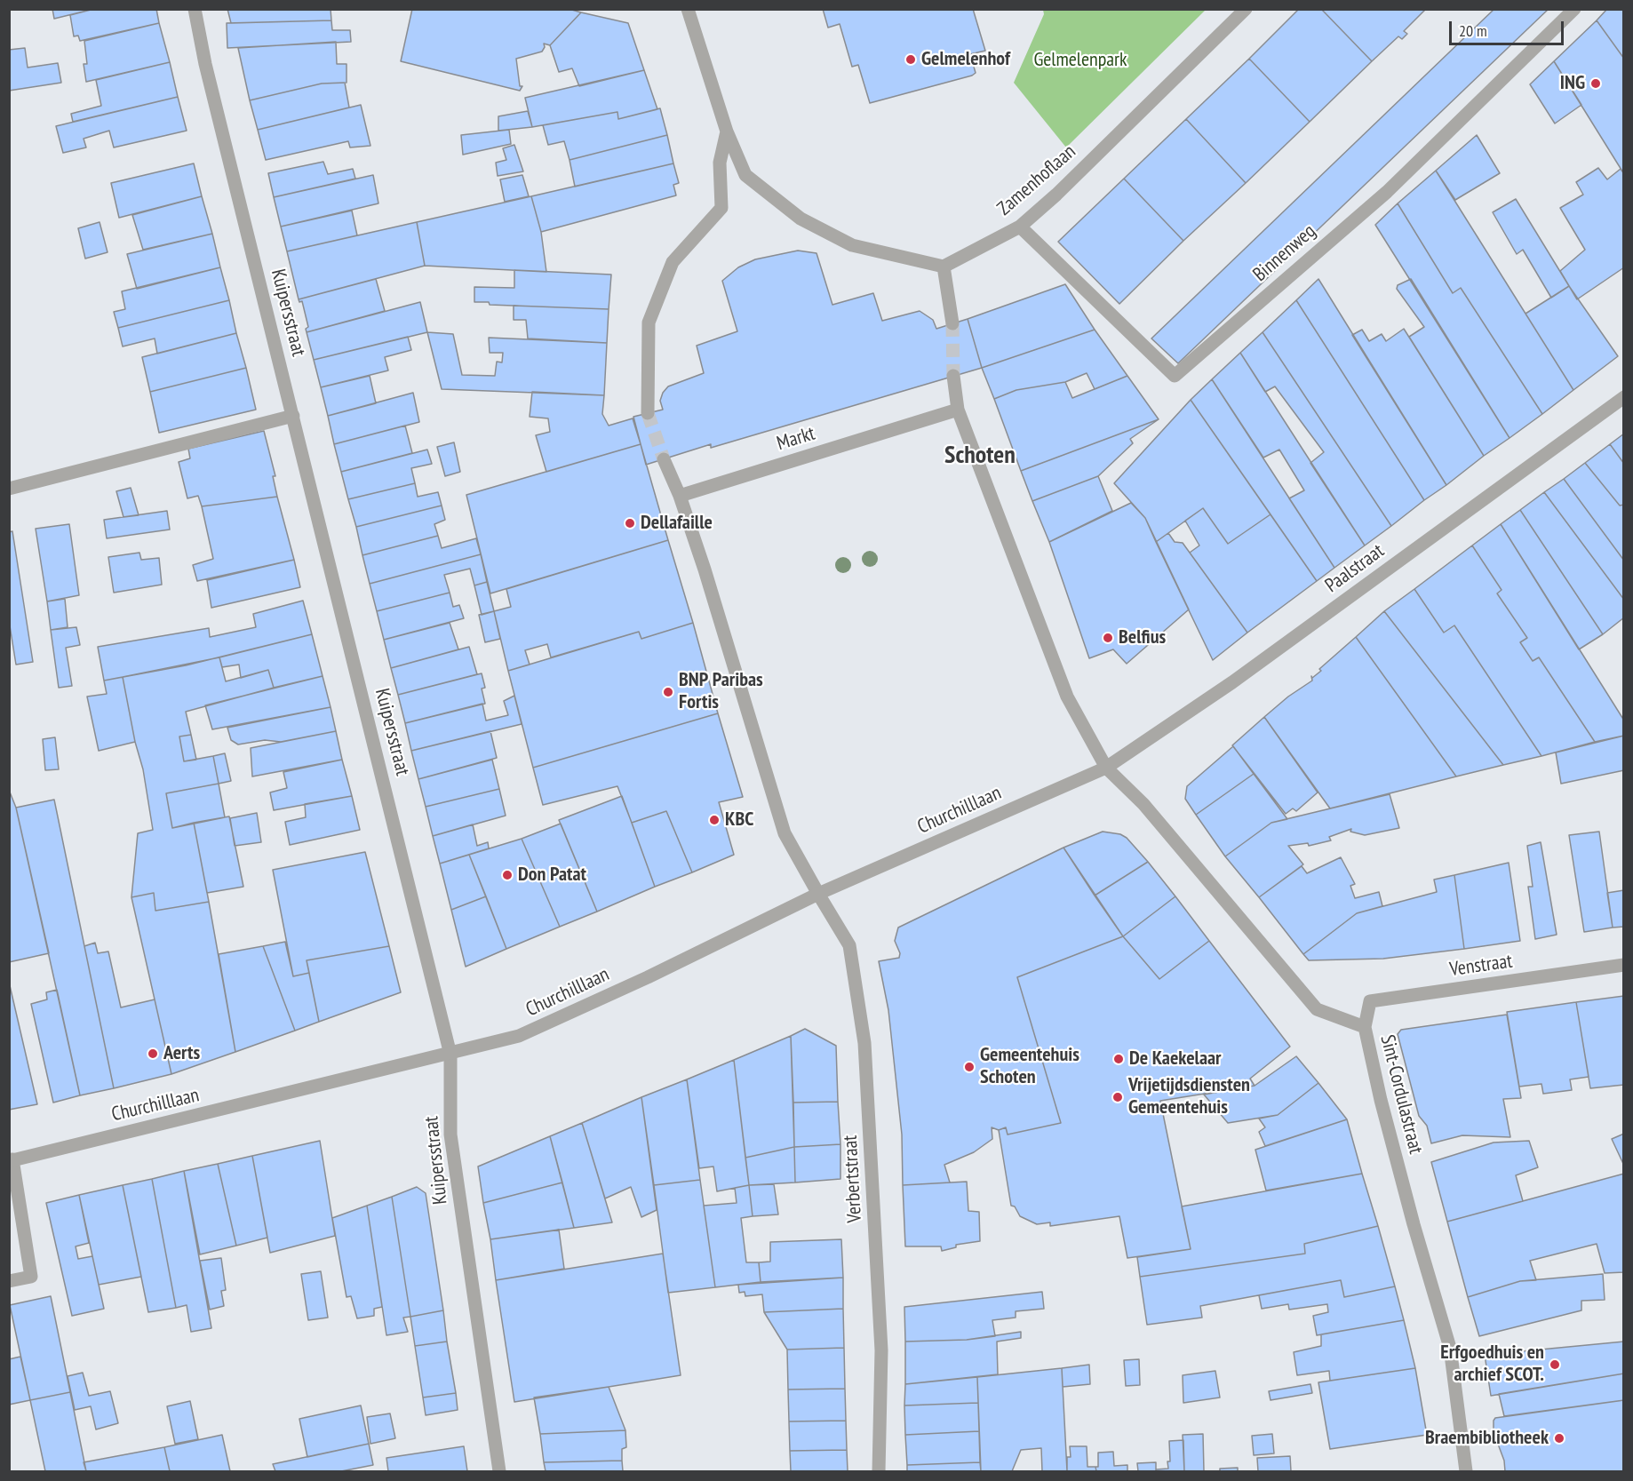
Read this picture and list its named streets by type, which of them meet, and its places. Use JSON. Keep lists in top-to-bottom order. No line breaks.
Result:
{"streets":{"street":["Zamenhoflaan","Binnenweg","Kuipersstraat","Markt","Paalstraat","Churchilllaan","Venstraat","Sint-Cordulastraat","Verbertstraat"]},"crossings":[["Zamenhoflaan","Binnenweg"],["Kuipersstraat","Churchilllaan"],["Paalstraat","Churchilllaan"],["Paalstraat","Sint-Cordulastraat"],["Churchilllaan","Sint-Cordulastraat"],["Churchilllaan","Verbertstraat"],["Venstraat","Sint-Cordulastraat"]],"districts":["Schoten"],"parks":["Gelmelenpark"],"places":["Gelmelenhof","ING","Dellafaille","Belfius","BNP Paribas Fortis","KBC","Don Patat","Aerts","De Kaekelaar","Gemeentehuis Schoten","Vrijetijdsdiensten Gemeentehuis","Erfgoedhuis en archief SCOT.","Braembibliotheek"],"scale_bar":"20 m"}
